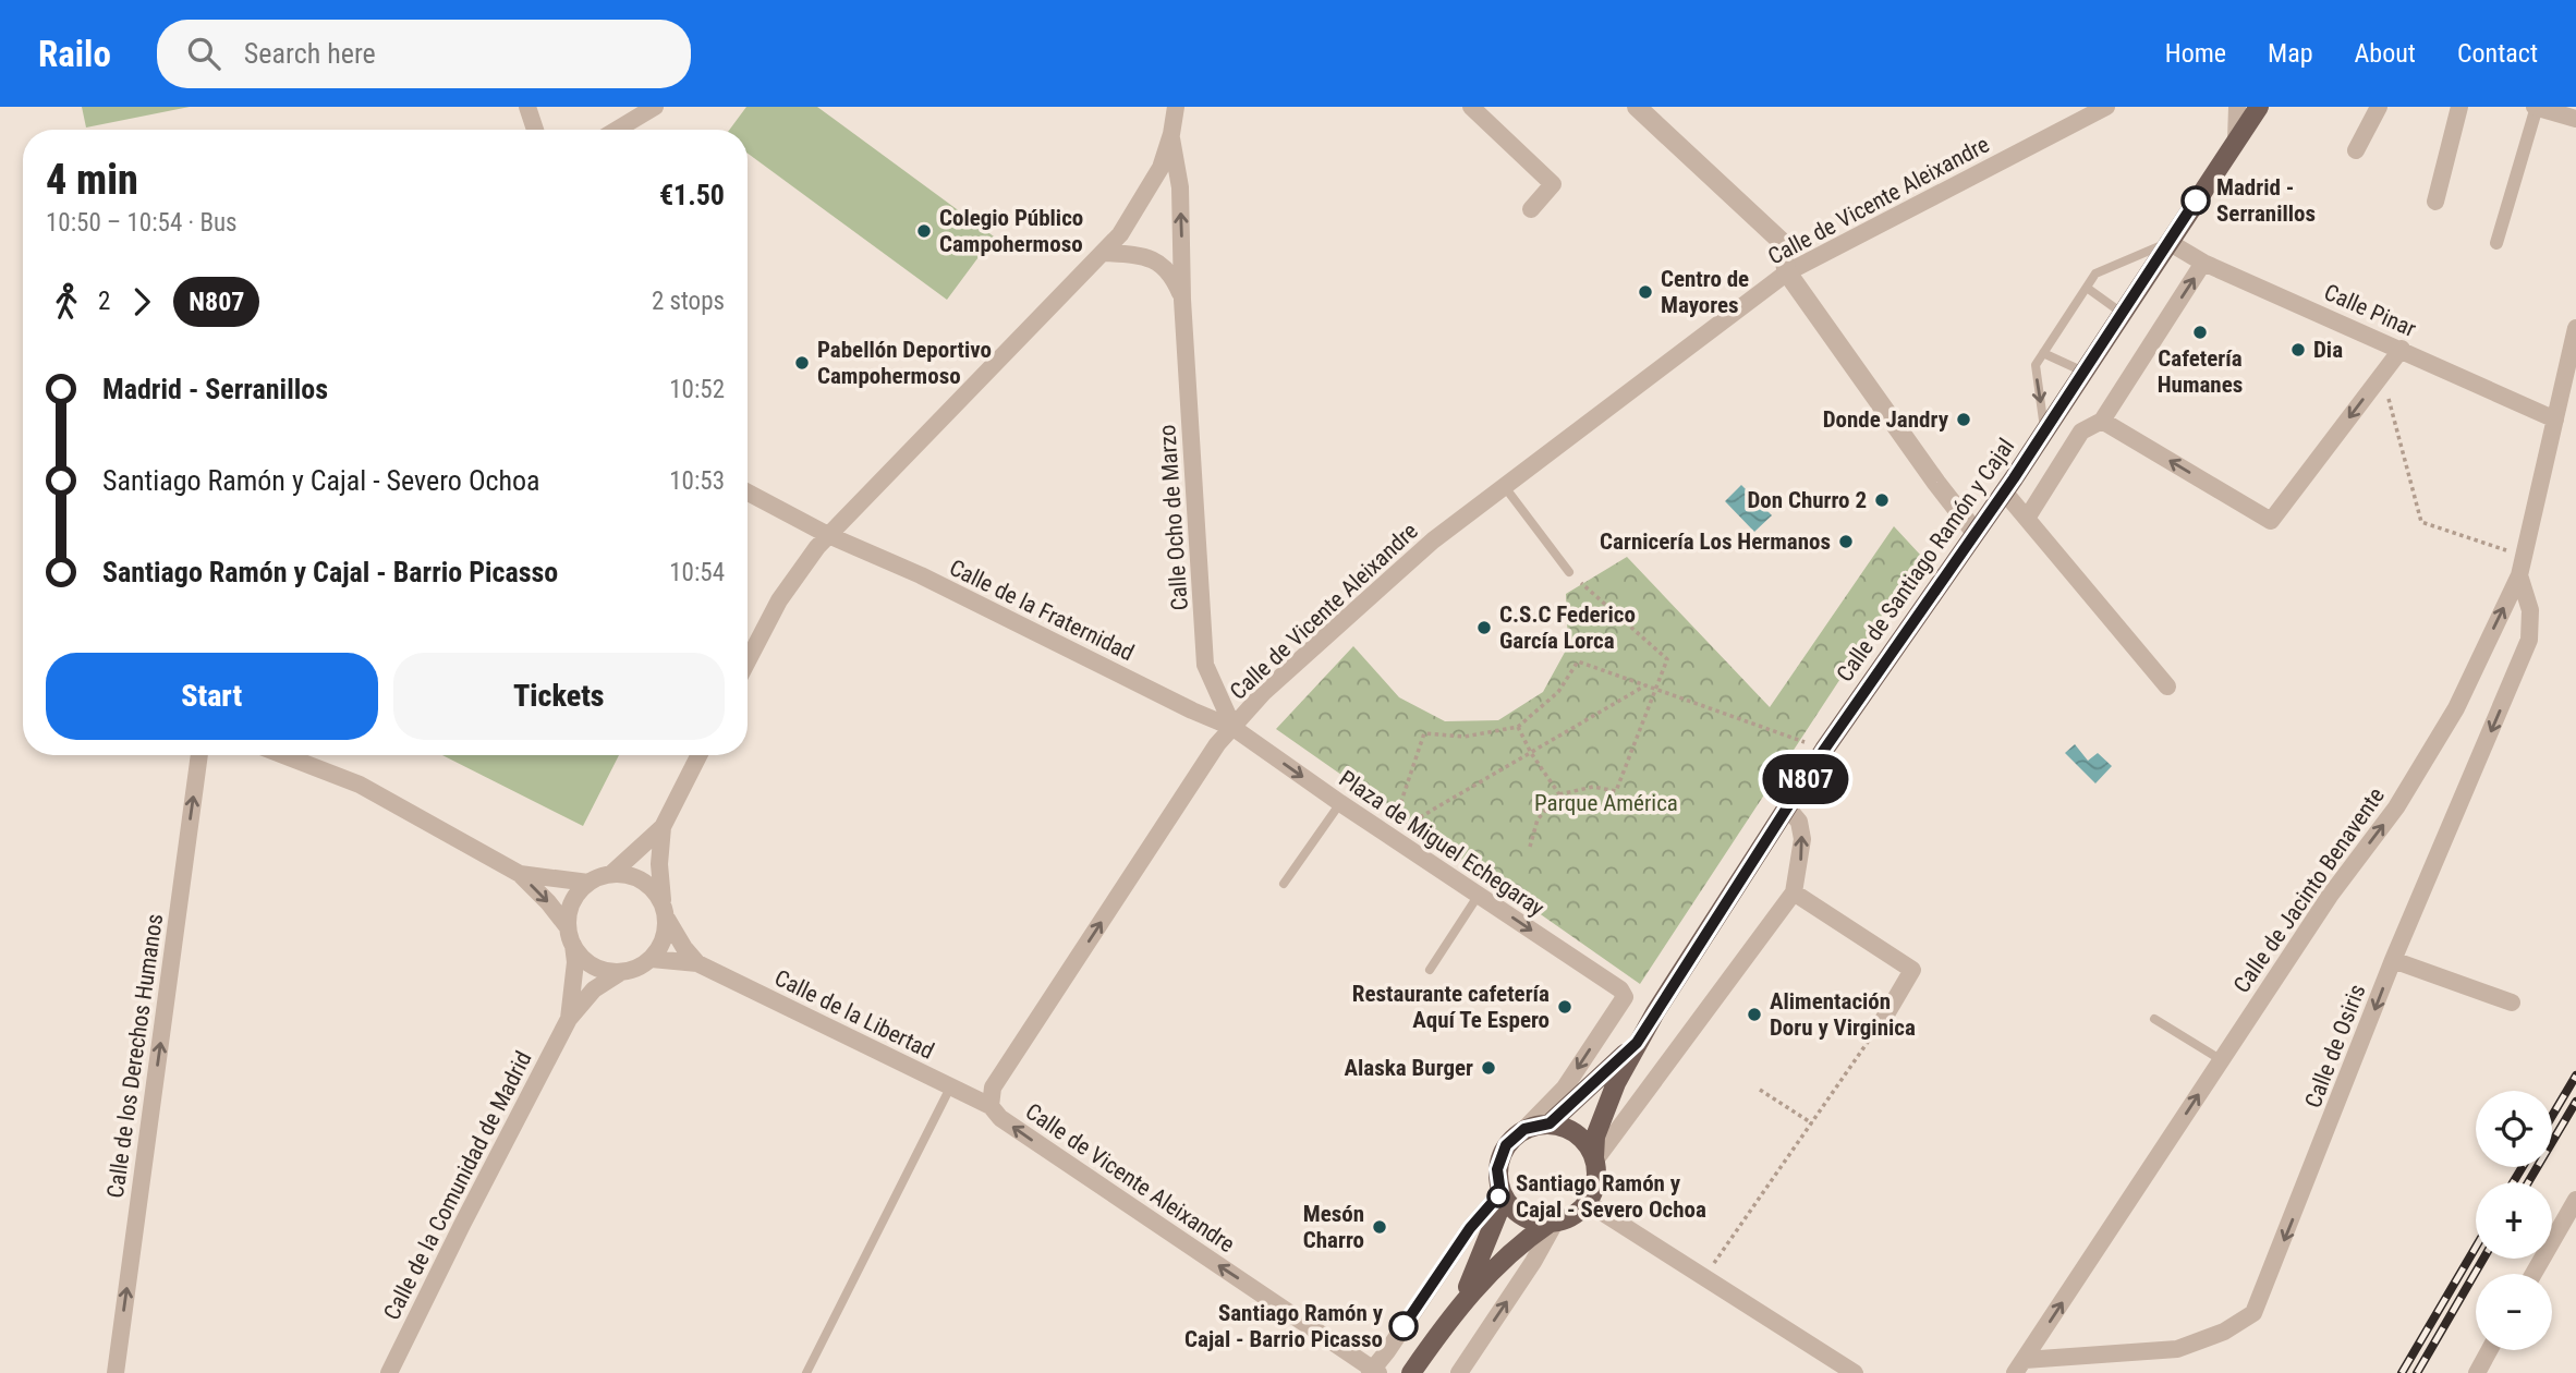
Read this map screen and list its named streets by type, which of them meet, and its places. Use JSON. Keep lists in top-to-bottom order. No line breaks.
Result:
{"streets":{"main road":["Calle de Santiago Ramón y Cajal"],"street":["Calle de Vicente Aleixandre","Calle Pinar","Calle Ocho de Marzo","Calle de la Fraternidad","Plaza de Miguel Echegaray","Calle de Jacinto Benavente","Calle de la Libertad","Calle de Osiris","Calle de los Derechos Humanos","Calle de la Comunidad de Madrid"]},"crossings":[["Calle de Vicente Aleixandre","Calle Ocho de Marzo"],["Calle de Vicente Aleixandre","Calle de la Fraternidad"],["Calle de Vicente Aleixandre","Plaza de Miguel Echegaray"],["Calle de Vicente Aleixandre","Calle de la Libertad"],["Calle Pinar","Calle de Santiago Ramón y Cajal"],["Calle Pinar","Calle de Jacinto Benavente"],["Calle Ocho de Marzo","Calle de la Fraternidad"],["Calle Ocho de Marzo","Plaza de Miguel Echegaray"],["Calle de Santiago Ramón y Cajal","Plaza de Miguel Echegaray"],["Calle de la Fraternidad","Plaza de Miguel Echegaray"],["Calle de Jacinto Benavente","Calle de Osiris"],["Calle de la Libertad","Calle de la Comunidad de Madrid"]],"one_way":["Calle de Jacinto Benavente","Calle de Osiris","Calle de los Derechos Humanos"],"parks":["Parque América"],"places":["Madrid - Serranillos","Colegio Público Campohermoso","Centro de Mayores","Cafetería Humanes","Dia","Pabellón Deportivo Campohermoso","Donde Jandry","Don Churro 2","Carnicería Los Hermanos","C.S.C Federico García Lorca","Restaurante cafetería Aquí Te Espero","Alimentación Doru y Virginica","Alaska Burger","Santiago Ramón y Cajal - Severo Ochoa","Mesón Charro","Santiago Ramón y Cajal - Barrio Picasso"],"lines":["bus line N807"],"page":{"header":"Railo","search":"Search here","nav":["Home","Map","About","Contact"],"on_map":"N807","heading":["4 min","10:50 – 10:54 · Bus","€1.50"],"legs":["2","N807","2 stops"],"list":[{"name":"Madrid - Serranillos","value":"10:52"},{"name":"Santiago Ramón y Cajal - Severo Ochoa","value":"10:53"},{"name":"Santiago Ramón y Cajal - Barrio Picasso","value":"10:54"}],"buttons":["Start","Tickets"],"map_buttons":["+","−"]}}
